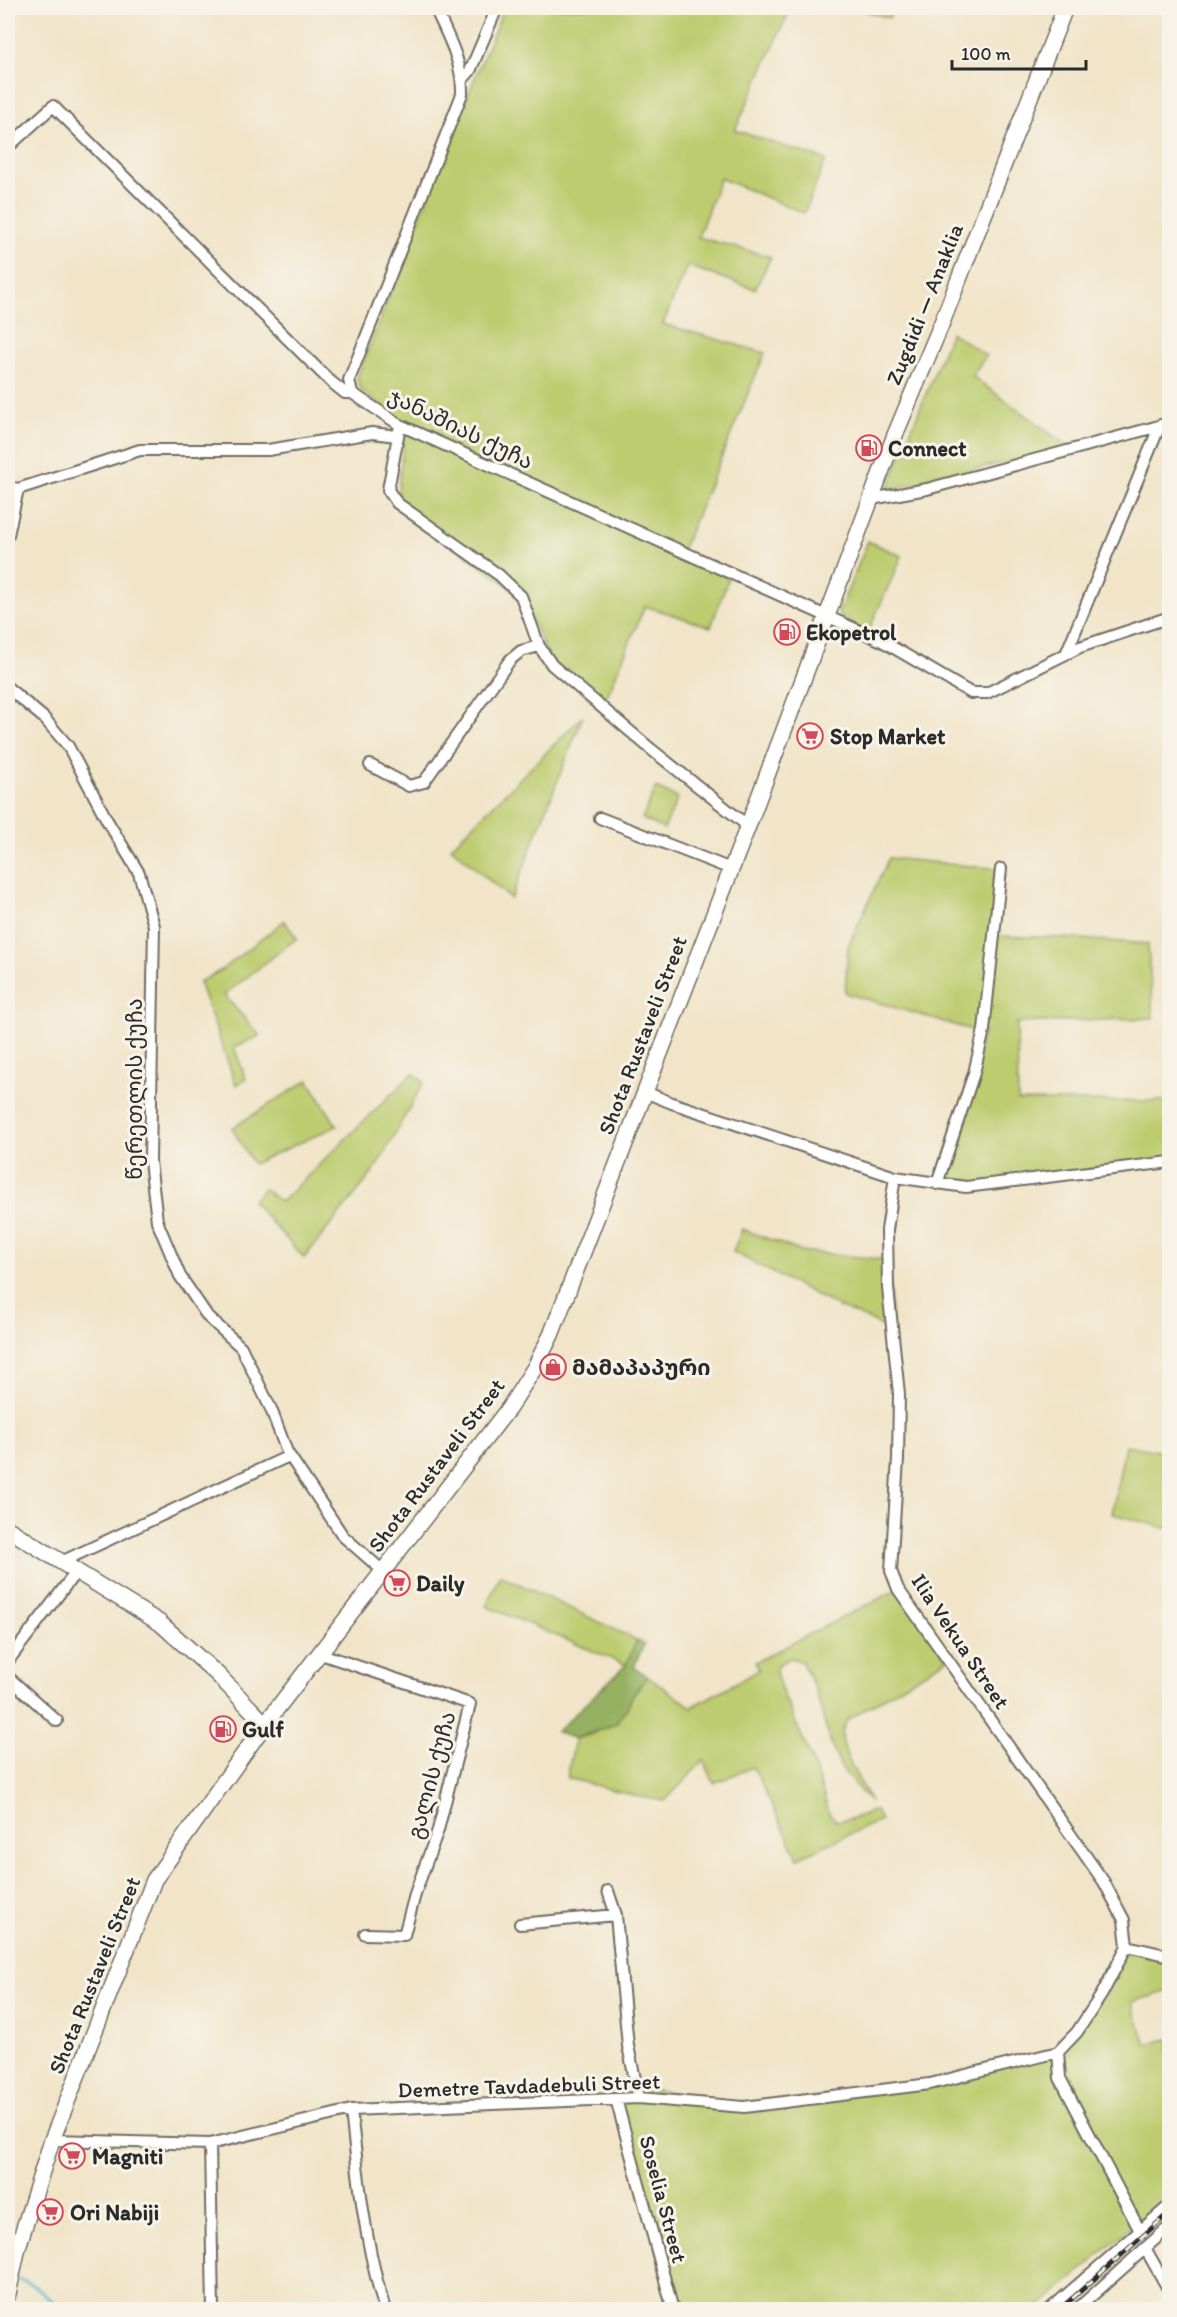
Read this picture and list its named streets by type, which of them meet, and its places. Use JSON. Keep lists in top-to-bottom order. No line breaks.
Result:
{"streets":{"main road":["Zugdidi — Anaklia","Shota Rustaveli Street"],"street":["ჯანაშიას ქუჩა","წერეთლის ქუჩა","Ilia Vekua Street","გალის ქუჩა","Demetre Tavdadebuli Street","Soselia Street"]},"crossings":[["Zugdidi — Anaklia","ჯანაშიას ქუჩა"],["Zugdidi — Anaklia","Shota Rustaveli Street"],["ჯანაშიას ქუჩა","Shota Rustaveli Street"],["Shota Rustaveli Street","წერეთლის ქუჩა"],["Shota Rustaveli Street","გალის ქუჩა"],["Shota Rustaveli Street","Demetre Tavdadebuli Street"],["Demetre Tavdadebuli Street","Soselia Street"]],"places":{"fuel station":["Connect","Ekopetrol","Gulf"],"supermarket":["Stop Market","Daily","Magniti","Ori Nabiji"],"shop":["მამაპაპური"]},"scale_bar":"100 m"}
